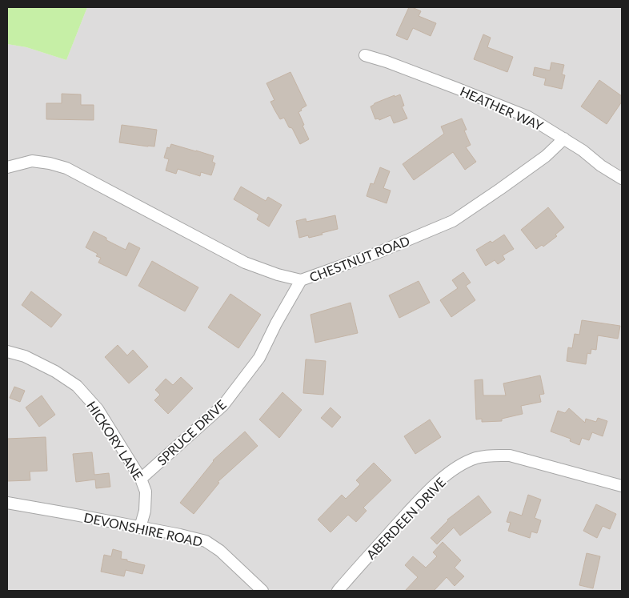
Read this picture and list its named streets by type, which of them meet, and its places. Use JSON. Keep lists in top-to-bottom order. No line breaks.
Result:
{"streets":{"street":["HEATHER WAY","CHESTNUT ROAD","SPRUCE DRIVE","HICKORY LANE","ABERDEEN DRIVE","DEVONSHIRE ROAD"]},"crossings":[["HEATHER WAY","CHESTNUT ROAD"],["CHESTNUT ROAD","SPRUCE DRIVE"],["SPRUCE DRIVE","HICKORY LANE"],["HICKORY LANE","DEVONSHIRE ROAD"]]}
